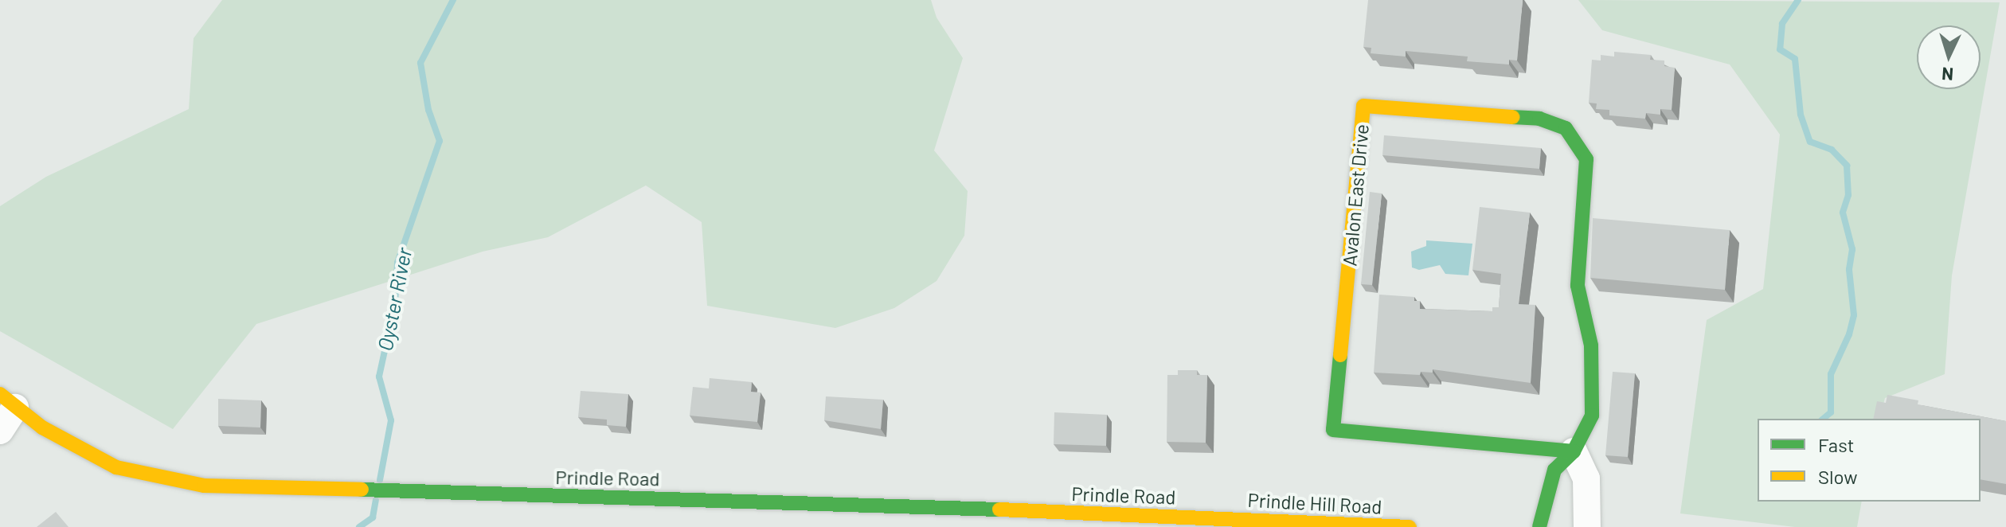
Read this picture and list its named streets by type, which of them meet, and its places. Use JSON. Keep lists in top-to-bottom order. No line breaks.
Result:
{"streets":{"street":["Avalon East Drive","Prindle Road","Prindle Hill Road"]},"crossings":[["Prindle Road","Prindle Hill Road"]],"water":["Oyster River"],"legend":["Fast","Slow"],"north":"bottom"}
